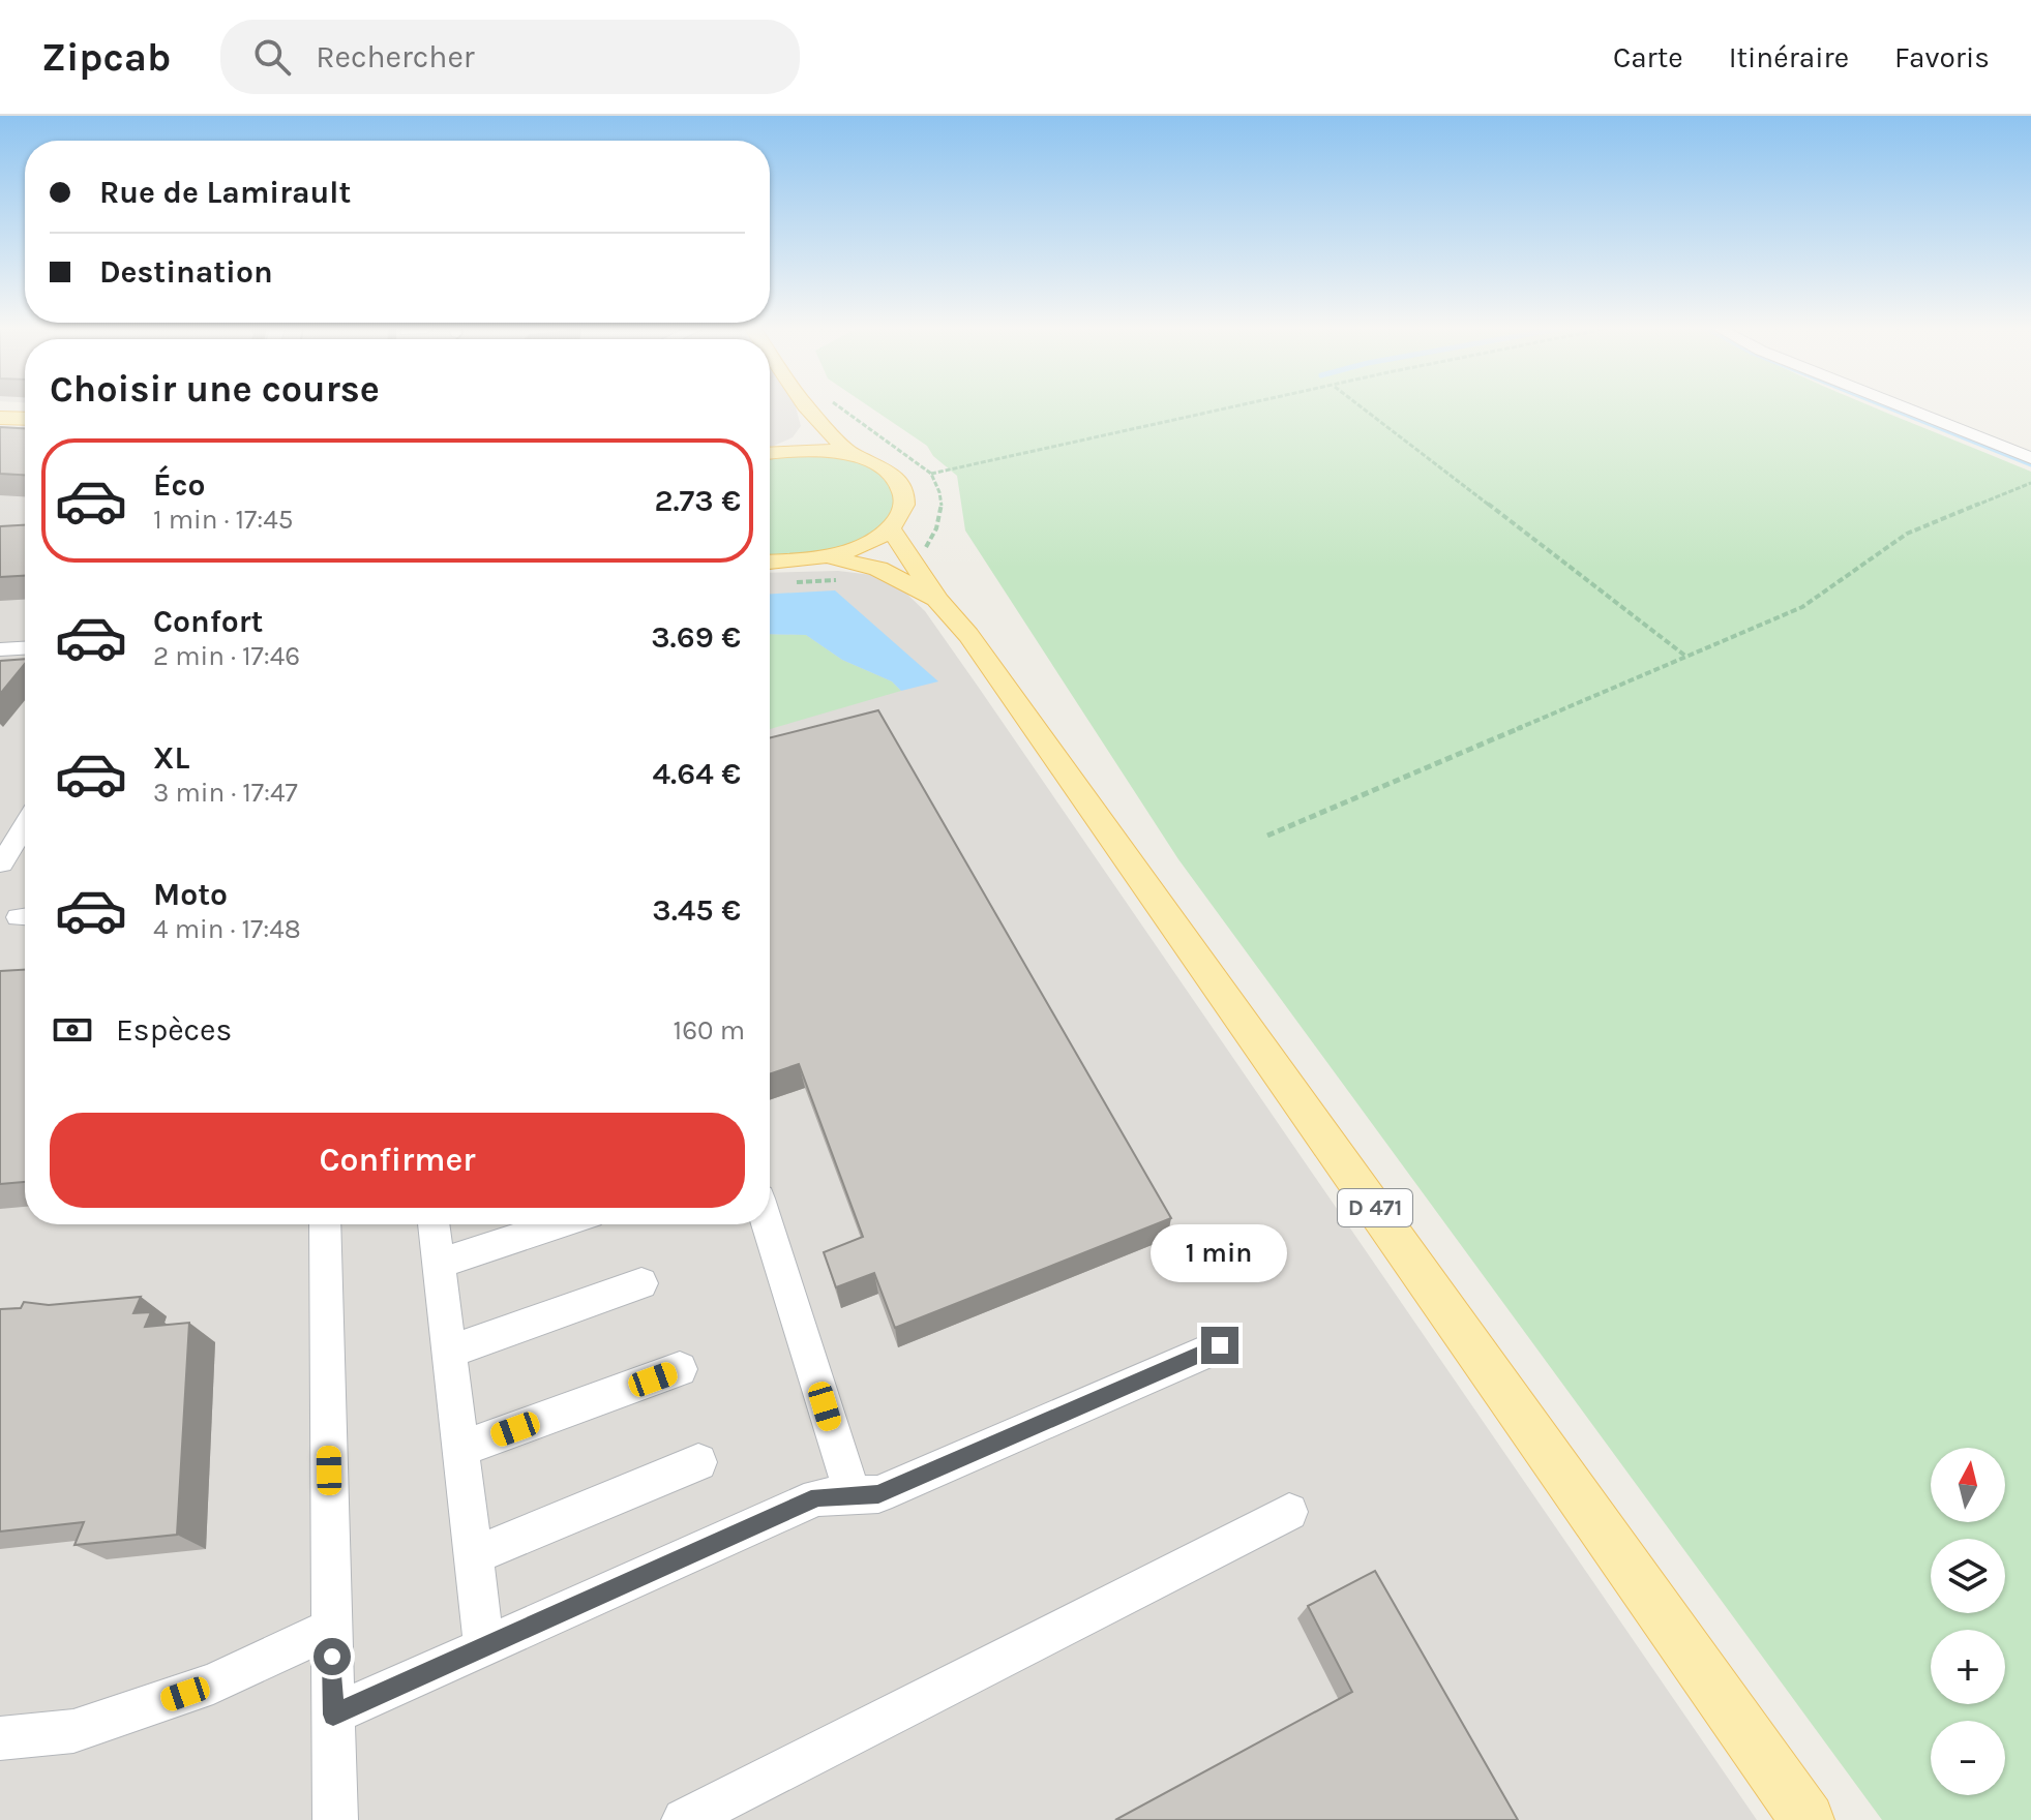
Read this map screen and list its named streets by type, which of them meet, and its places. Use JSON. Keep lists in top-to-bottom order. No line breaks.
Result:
{"streets":{"main road":["D 471"]},"north":"top","page":{"header":"Zipcab","search":"Rechercher","nav":["Carte","Itinéraire","Favoris"],"banner":["Rue de Lamirault","Destination"],"heading":"Choisir une course","list":[{"name":"Éco","note":"1 min · 17:45","value":"2.73 €"},{"name":"Confort","note":"2 min · 17:46","value":"3.69 €"},{"name":"XL","note":"3 min · 17:47","value":"4.64 €"},{"name":"Moto","note":"4 min · 17:48","value":"3.45 €"}],"pay":["Espèces","160 m"],"buttons":"Confirmer","bubble":"1 min","map_buttons":["+","−"]}}
